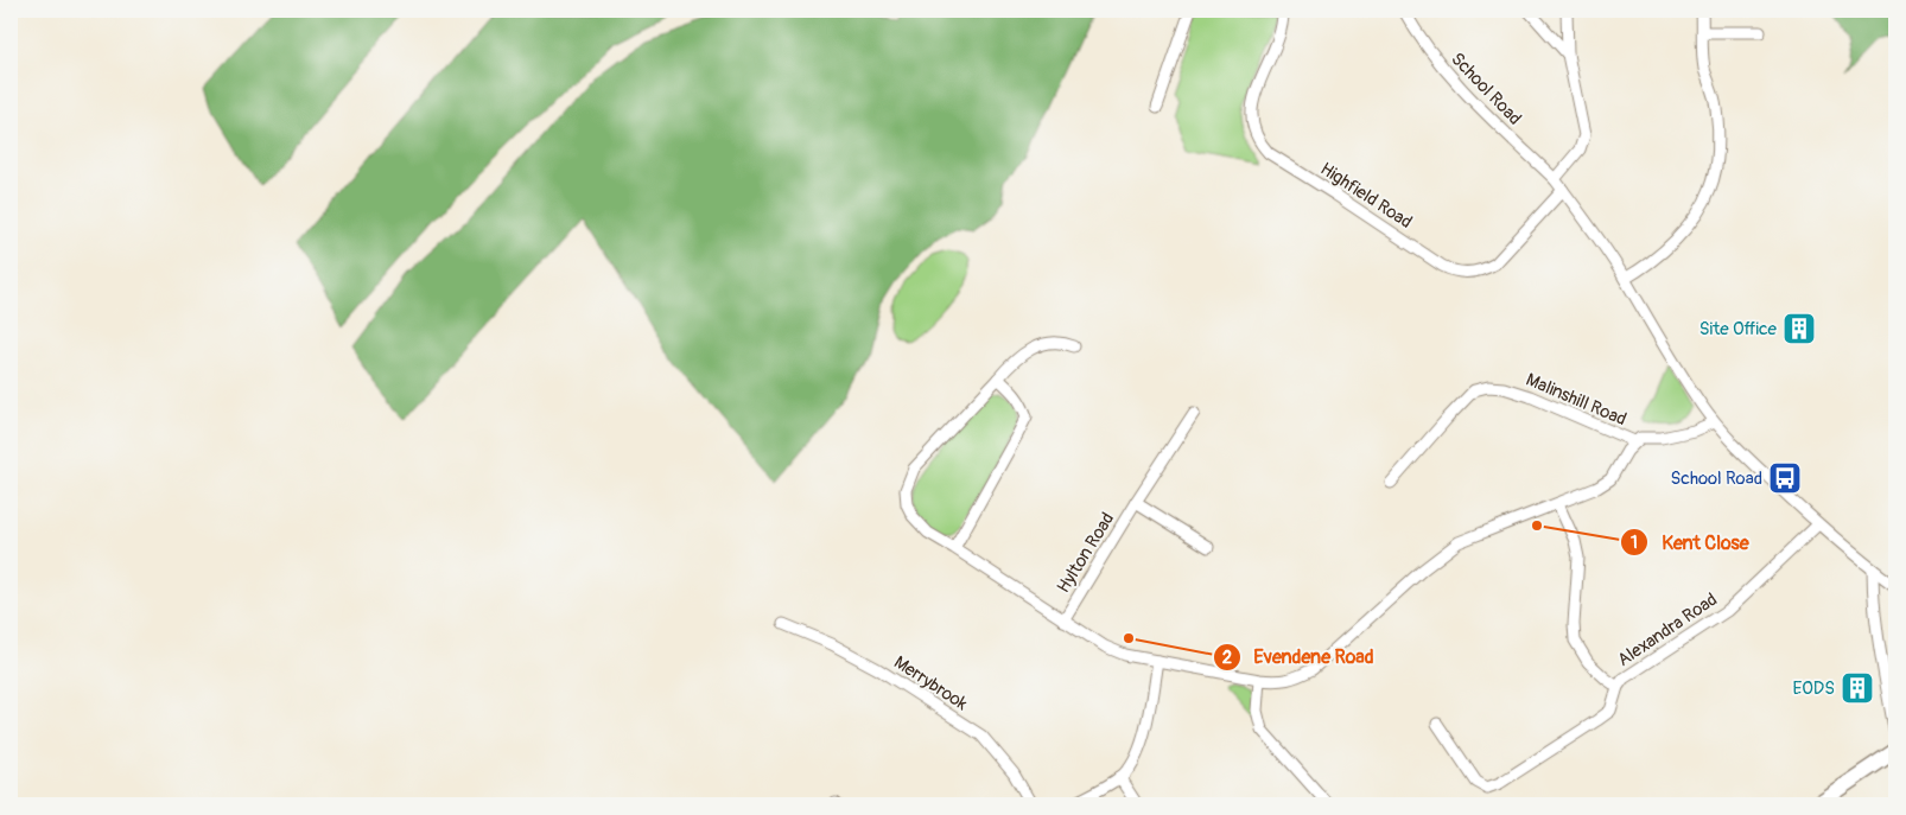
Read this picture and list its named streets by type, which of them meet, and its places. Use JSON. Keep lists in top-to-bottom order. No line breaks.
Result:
{"streets":{"street":["School Road","Highfield Road","Malinshill Road","Hylton Road","Alexandra Road","Merrybrook"]},"crossings":[["School Road","Highfield Road"],["School Road","Malinshill Road"],["School Road","Alexandra Road"]],"places":{"building":["Site Office","EODS"],"bus stop":["School Road"],"other":["Kent Close","Evendene Road"]}}
